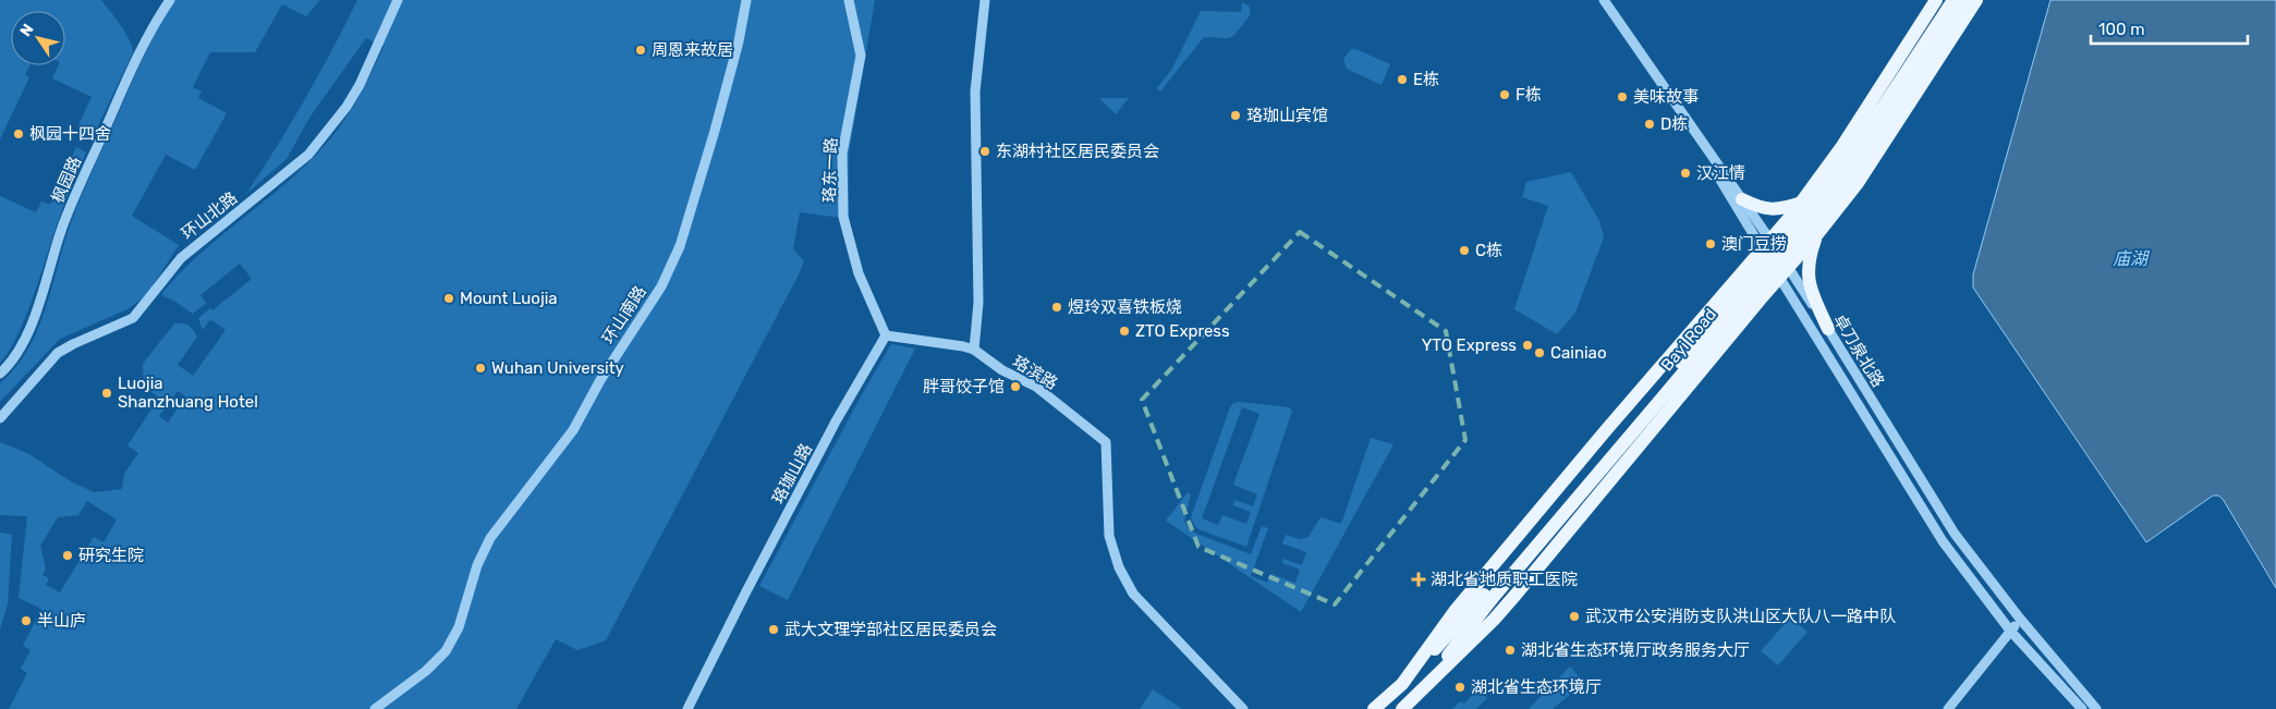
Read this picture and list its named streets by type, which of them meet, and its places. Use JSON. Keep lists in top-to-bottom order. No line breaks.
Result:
{"streets":{"main road":["Bayi Road"],"street":["珞东一路","枫园路","环山北路","环山南路","卓刀泉北路","珞滨路","珞珈山路"]},"crossings":[["珞东一路","珞珈山路"],["Bayi Road","卓刀泉北路"]],"water":["庙湖"],"places":{"other":["周恩来故居","E栋","F栋","美味故事","珞珈山宾馆","D栋","枫园十四舍","东湖村社区居民委员会","汉江情","澳门豆捞","C栋","Mount Luojia","煜玲双喜铁板烧","ZTO Express","YTO Express","Cainiao","Wuhan University","胖哥饺子馆","Luojia Shanzhuang Hotel","研究生院","武汉市公安消防支队洪山区大队八一路中队","半山庐","武大文理学部社区居民委员会","湖北省生态环境厅政务服务大厅","湖北省生态环境厅"],"health":["湖北省地质职工医院"]},"scale_bar":"100 m","north":"top left"}
